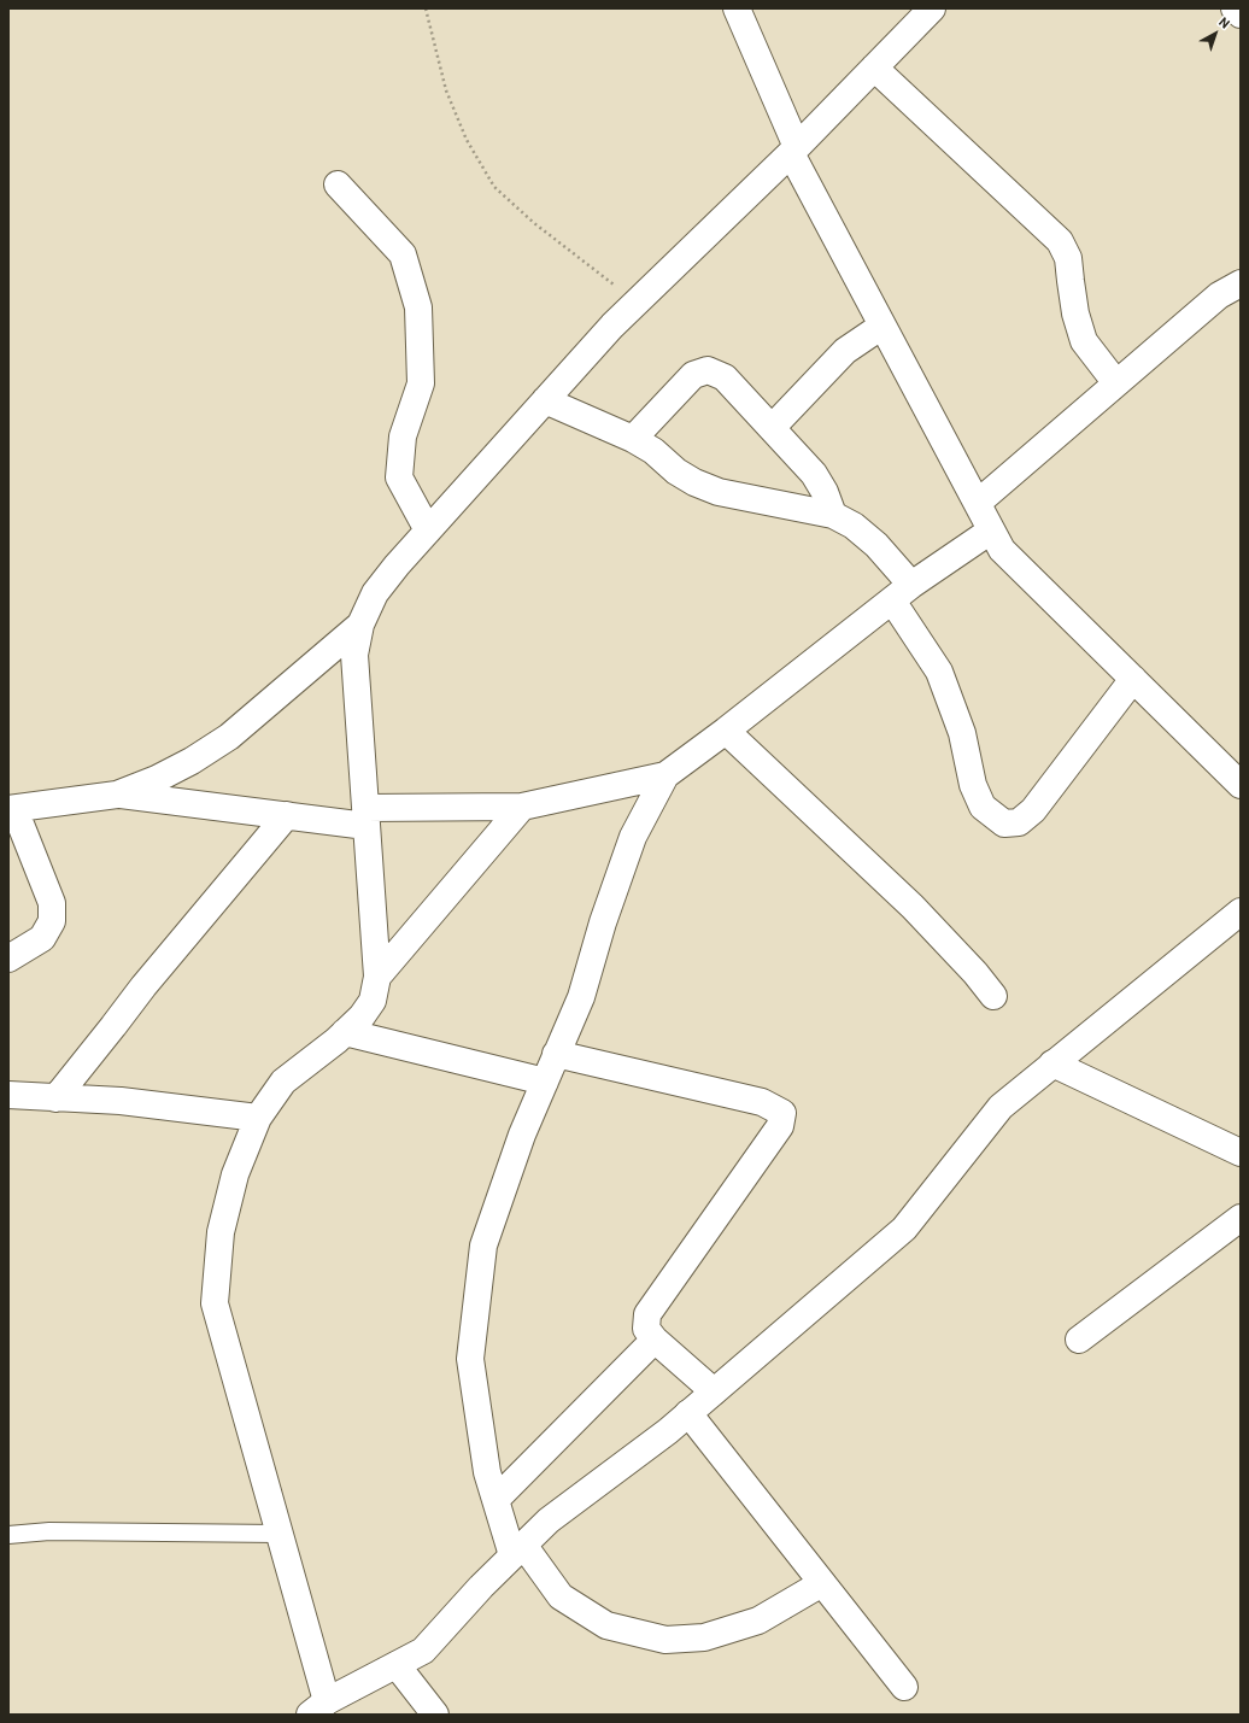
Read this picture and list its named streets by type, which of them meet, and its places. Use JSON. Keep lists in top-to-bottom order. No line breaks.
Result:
{"north":"top right"}
